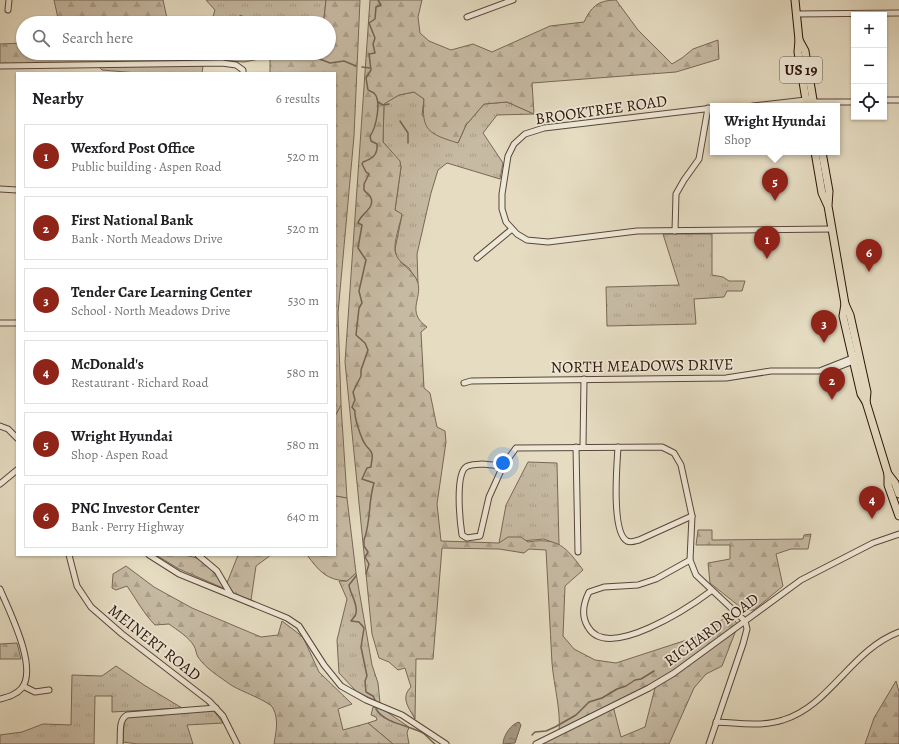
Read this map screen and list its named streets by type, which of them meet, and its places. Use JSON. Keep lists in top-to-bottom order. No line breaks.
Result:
{"streets":{"highway":["US 19"],"street":["BROOKTREE ROAD","NORTH MEADOWS DRIVE","RICHARD ROAD","MEINERT ROAD"]},"page":{"map_buttons":["+","−"],"search":"Search here","heading":["Nearby","6 results"],"popup":["Wright Hyundai","Shop"],"list":[{"mark":"1","name":"Wexford Post Office","note":"Public building · Aspen Road","value":"520 m"},{"mark":"2","name":"First National Bank","note":"Bank · North Meadows Drive","value":"520 m"},{"mark":"3","name":"Tender Care Learning Center","note":"School · North Meadows Drive","value":"530 m"},{"mark":"4","name":"McDonald's","note":"Restaurant · Richard Road","value":"580 m"},{"mark":"5","name":"Wright Hyundai","note":"Shop · Aspen Road","value":"580 m"},{"mark":"6","name":"PNC Investor Center","note":"Bank · Perry Highway","value":"640 m"}],"pins":["5","1","6","3","2","4"]}}
